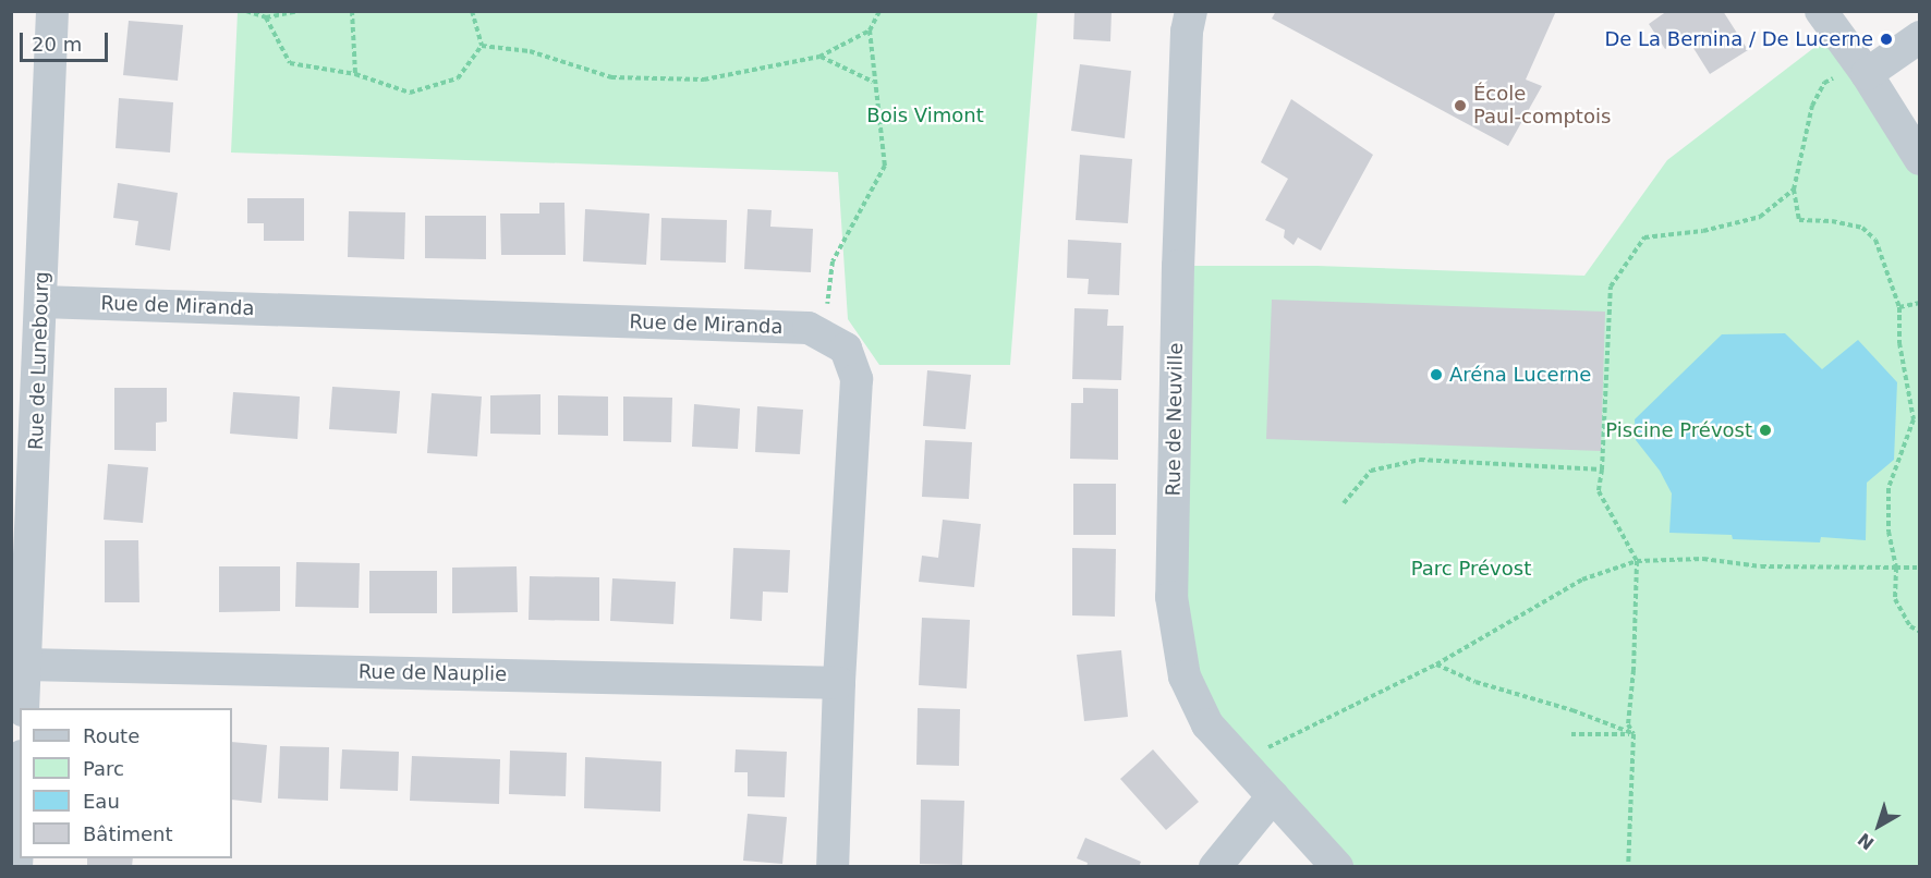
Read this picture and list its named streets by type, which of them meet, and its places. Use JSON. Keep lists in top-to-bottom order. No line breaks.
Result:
{"streets":{"street":["Rue de Miranda","Rue de Lunebourg","Rue de Neuville","Rue de Nauplie"]},"crossings":[["Rue de Miranda","Rue de Lunebourg"],["Rue de Miranda","Rue de Nauplie"],["Rue de Lunebourg","Rue de Nauplie"]],"parks":["Bois Vimont","Parc Prévost"],"places":["De La Bernina / De Lucerne","École Paul-comptois","Aréna Lucerne","Piscine Prévost"],"legend":["Route","Parc","Eau","Bâtiment"],"scale_bar":"20 m","north":"bottom left"}
